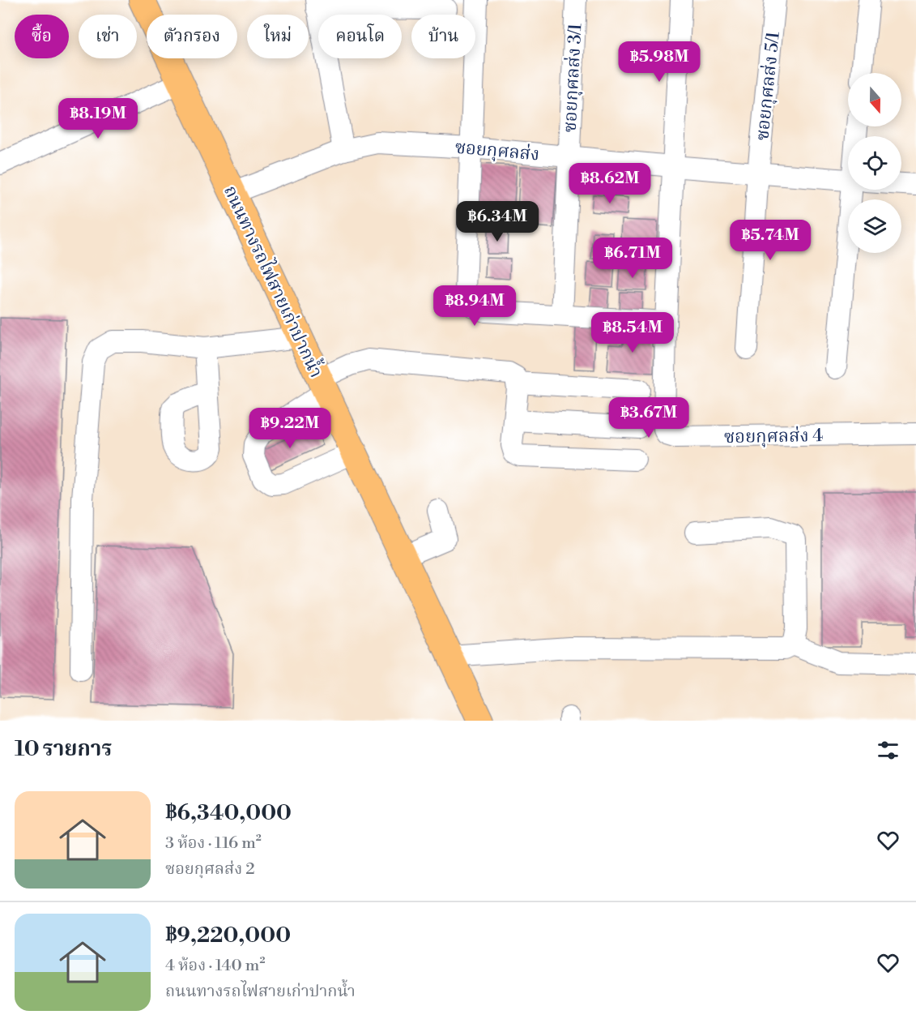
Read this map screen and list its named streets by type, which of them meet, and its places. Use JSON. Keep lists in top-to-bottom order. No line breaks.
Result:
{"streets":{"main road":["ถนนทางรถไฟสายเก่าปากน้ำ"],"street":["ซอยกุศลส่ง 3/1","ซอยกุศลส่ง 5/1","ซอยกุศลส่ง","ซอยกุศลส่ง 4"]},"crossings":[["ซอยกุศลส่ง 3/1","ซอยกุศลส่ง"],["ซอยกุศลส่ง 5/1","ซอยกุศลส่ง"],["ซอยกุศลส่ง","ถนนทางรถไฟสายเก่าปากน้ำ"],["ซอยกุศลส่ง","ซอยกุศลส่ง 4"]],"north":"bottom","page":{"chip":["ซื้อ","เช่า","ตัวกรอง","ใหม่","คอนโด","บ้าน"],"price":["฿5.98M","฿8.19M","฿8.62M","฿6.34M","฿5.74M","฿6.71M","฿8.94M","฿8.54M","฿3.67M","฿9.22M"],"heading":"10 รายการ","list":[{"name":"฿6,340,000","note":"3 ห้อง · 116 m² · ซอยกุศลส่ง 2"},{"name":"฿9,220,000","note":"4 ห้อง · 140 m² · ถนนทางรถไฟสายเก่าปากน้ำ"}]}}
